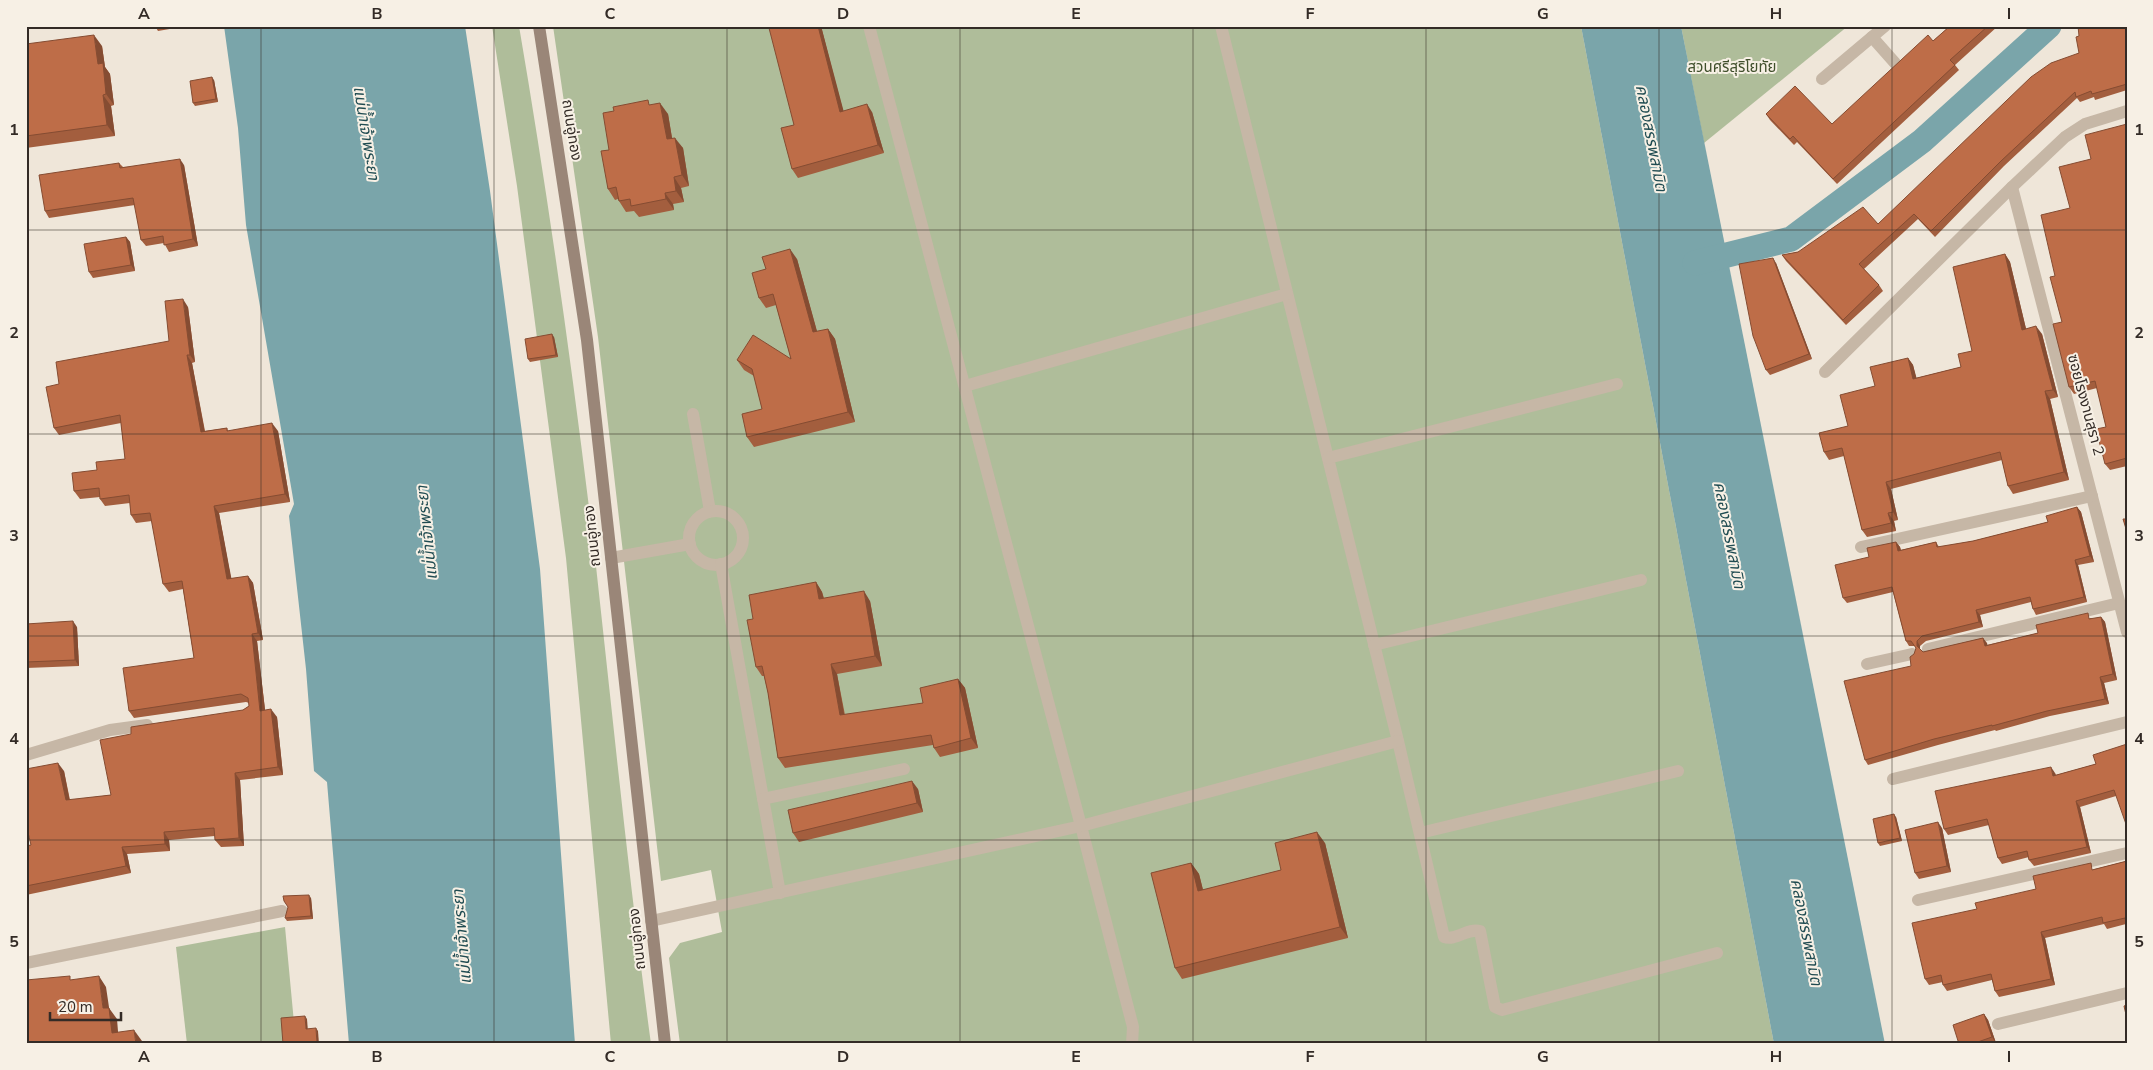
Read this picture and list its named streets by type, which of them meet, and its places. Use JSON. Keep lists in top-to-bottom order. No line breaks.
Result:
{"streets":{"main road":["ถนนอู่ทอง"],"street":["ซอยโรงงานสุรา 2"]},"water":["แม่น้ำเจ้าพระยา","คลองสรรพสามิต"],"parks":["สวนศรีสุริโยทัย"],"scale_bar":"20 m","grid":{"columns":["A","B","C","D","E","F","G","H","I"],"rows":["1","2","3","4","5"]}}
